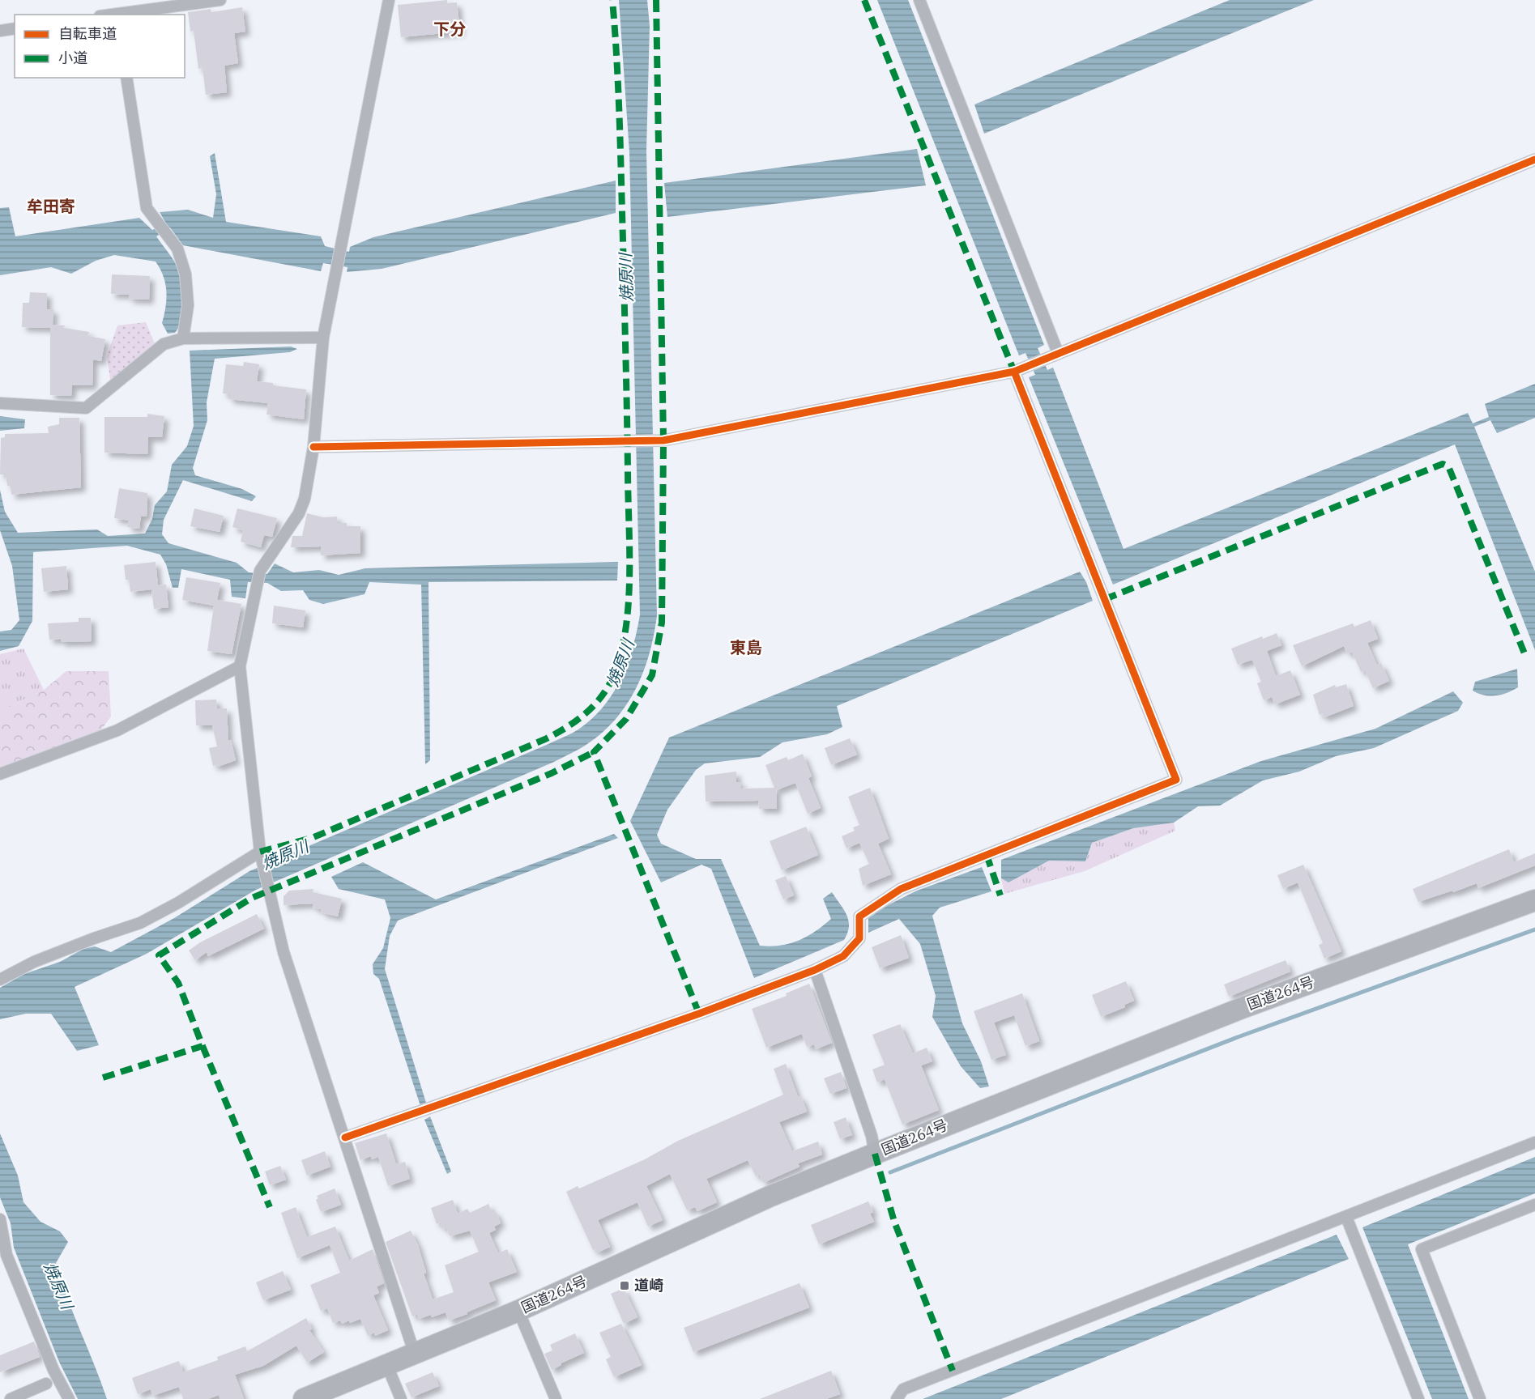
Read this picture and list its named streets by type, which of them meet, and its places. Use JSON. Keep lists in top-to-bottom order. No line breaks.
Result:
{"streets":{"highway":["国道264号"]},"districts":["下分","牟田寄","東島"],"water":["焼原川"],"places":{"transit":["道崎"]},"legend":["自転車道","小道"]}
